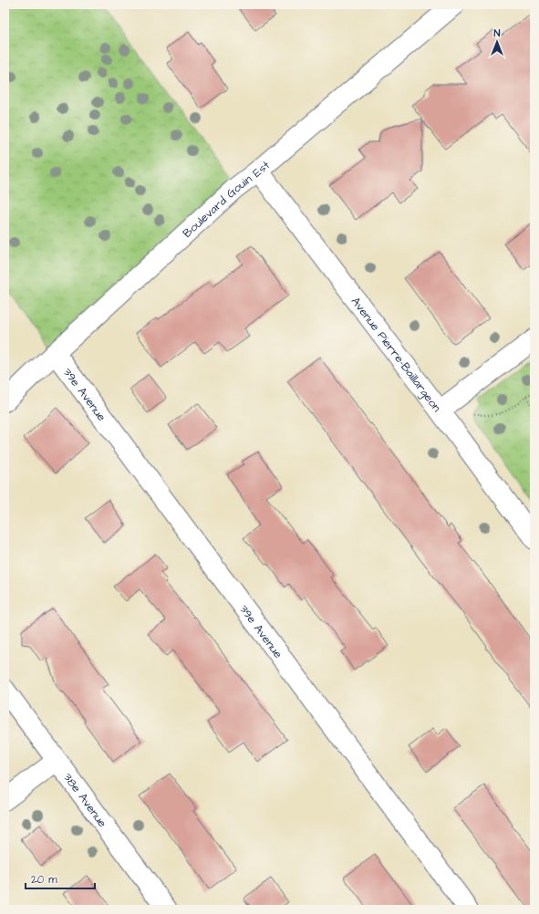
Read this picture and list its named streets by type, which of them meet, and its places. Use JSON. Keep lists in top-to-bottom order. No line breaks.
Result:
{"streets":{"street":["Boulevard Gouin Est","Avenue Pierre-Baillargeon","39e Avenue","38e Avenue"]},"crossings":[["Boulevard Gouin Est","Avenue Pierre-Baillargeon"],["Boulevard Gouin Est","39e Avenue"]],"scale_bar":"20 m","north":"top"}
